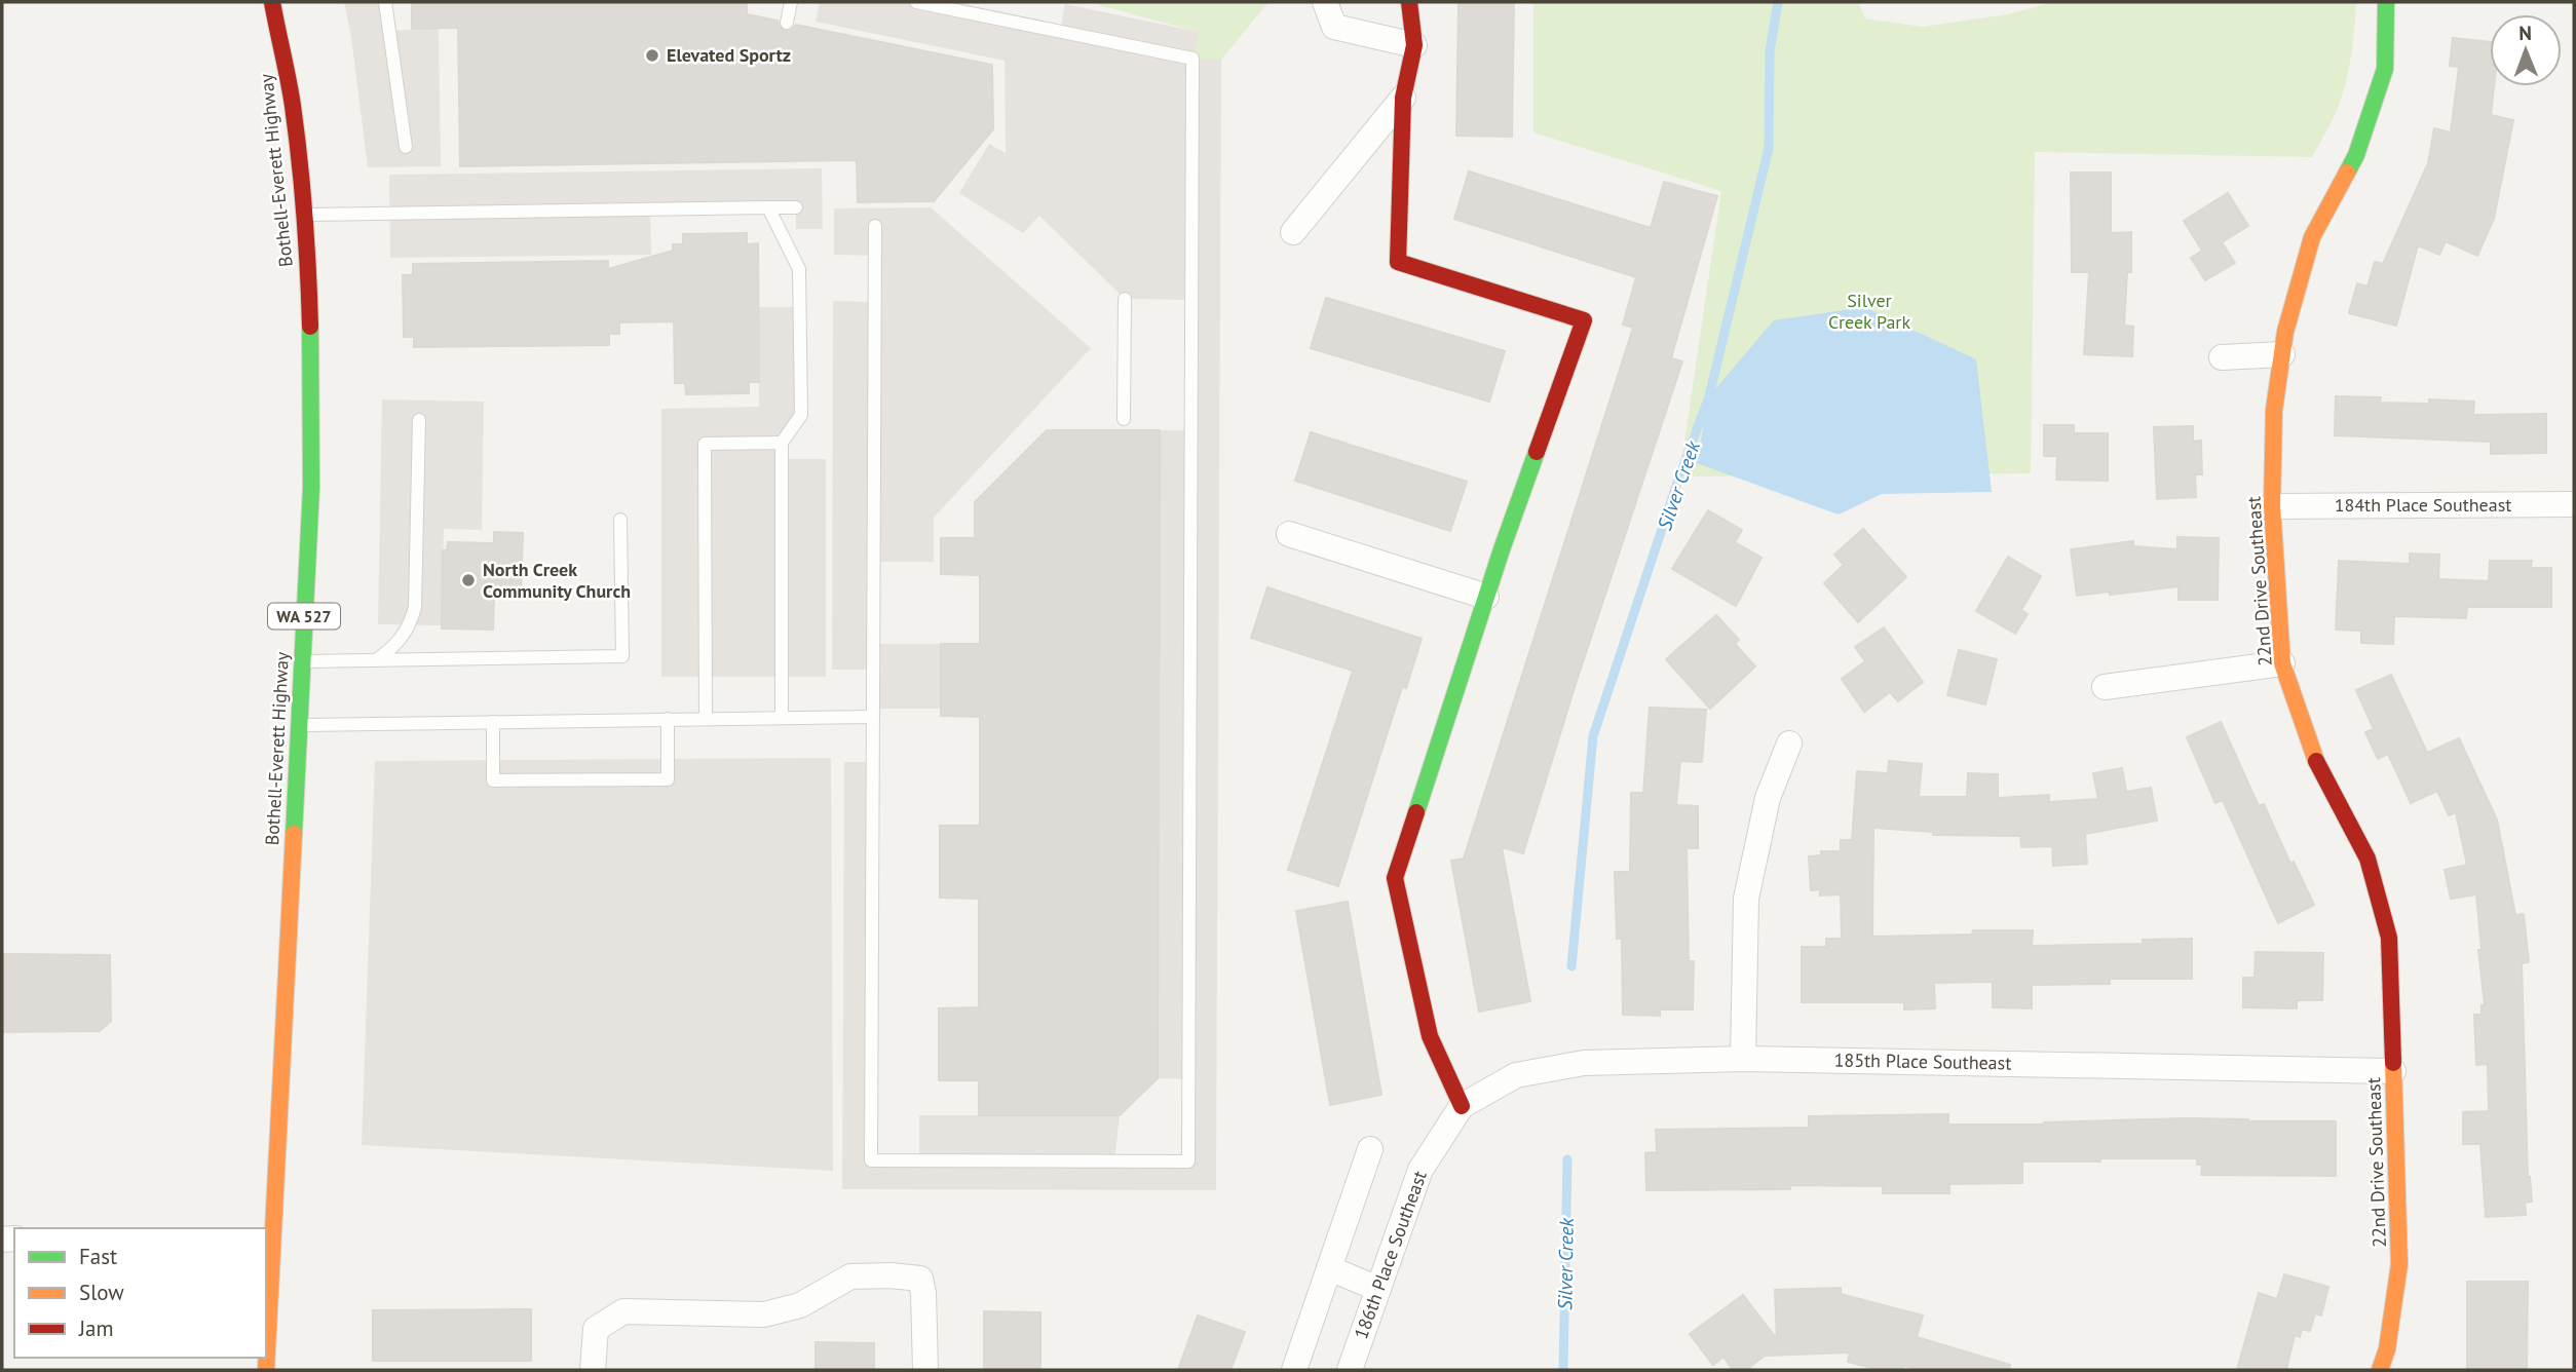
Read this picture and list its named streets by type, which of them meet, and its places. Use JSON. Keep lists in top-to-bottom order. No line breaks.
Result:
{"streets":{"street":["Bothell-Everett Highway","184th Place Southeast","22nd Drive Southeast","WA 527","185th Place Southeast","186th Place Southeast"]},"crossings":[["184th Place Southeast","22nd Drive Southeast"],["22nd Drive Southeast","185th Place Southeast"],["185th Place Southeast","186th Place Southeast"]],"water":["Silver Creek"],"parks":["Silver Creek Park"],"places":["Elevated Sportz","North Creek Community Church"],"legend":["Fast","Slow","Jam"],"north":"top"}
